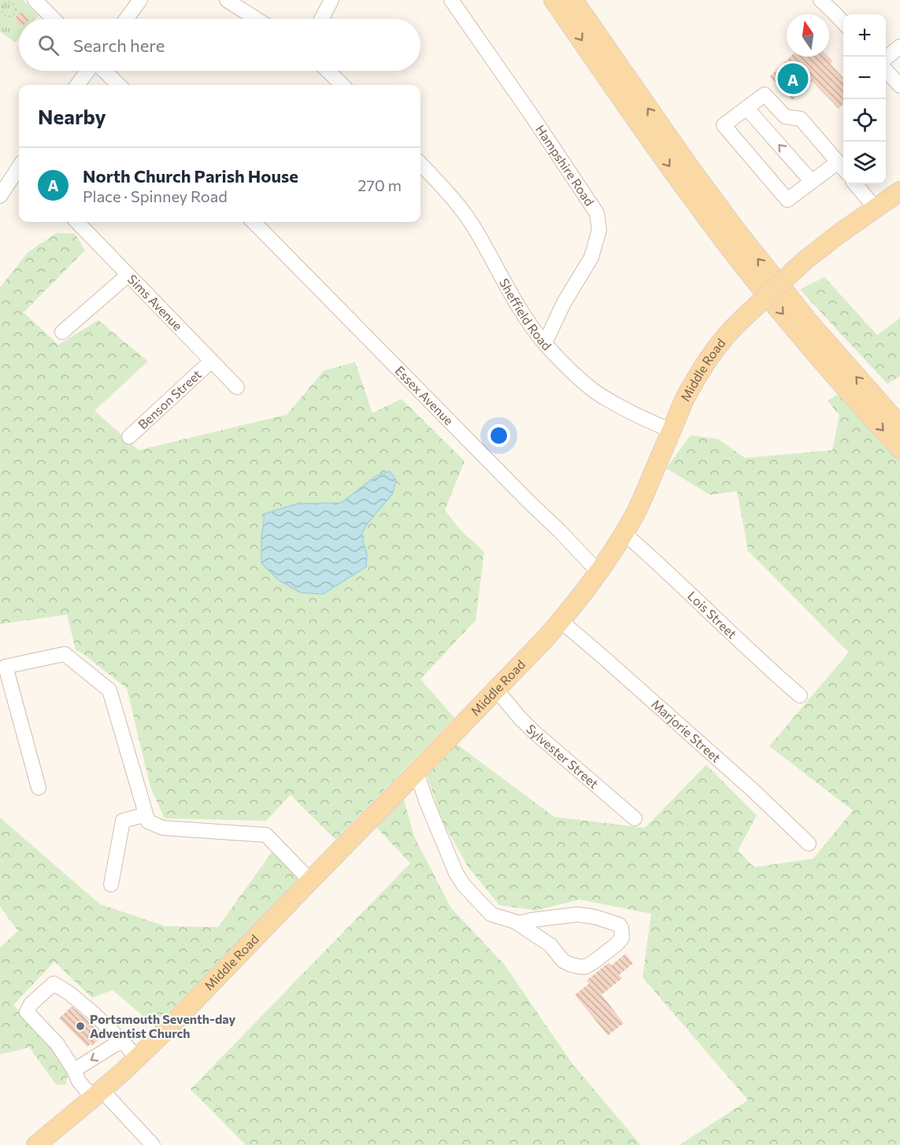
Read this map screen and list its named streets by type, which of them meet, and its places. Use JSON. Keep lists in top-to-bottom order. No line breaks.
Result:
{"streets":{"main road":["Middle Road"],"street":["Hampshire Road","Sims Avenue","Sheffield Road","Essex Avenue","Benson Street","Lois Street","Marjorie Street","Sylvester Street"]},"crossings":[["Hampshire Road","Sheffield Road"],["Sims Avenue","Benson Street"],["Sheffield Road","Middle Road"],["Middle Road","Essex Avenue"],["Middle Road","Lois Street"],["Middle Road","Marjorie Street"],["Middle Road","Sylvester Street"]],"places":["Portsmouth Seventh-day Adventist Church"],"north":"top","page":{"map_buttons":["+","−"],"search":"Search here","pins":"A","heading":"Nearby","list":[{"mark":"A","name":"North Church Parish House","note":"Place · Spinney Road","value":"270 m"}]}}
